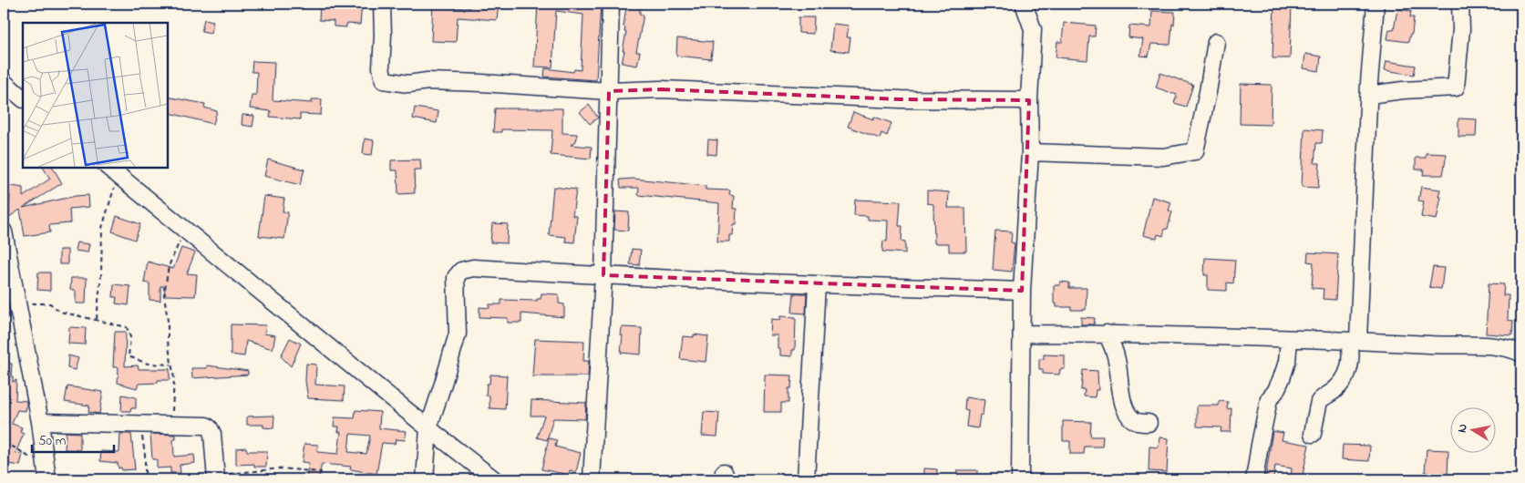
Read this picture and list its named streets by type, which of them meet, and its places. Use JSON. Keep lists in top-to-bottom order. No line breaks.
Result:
{"scale_bar":"50 m","north":"left"}
